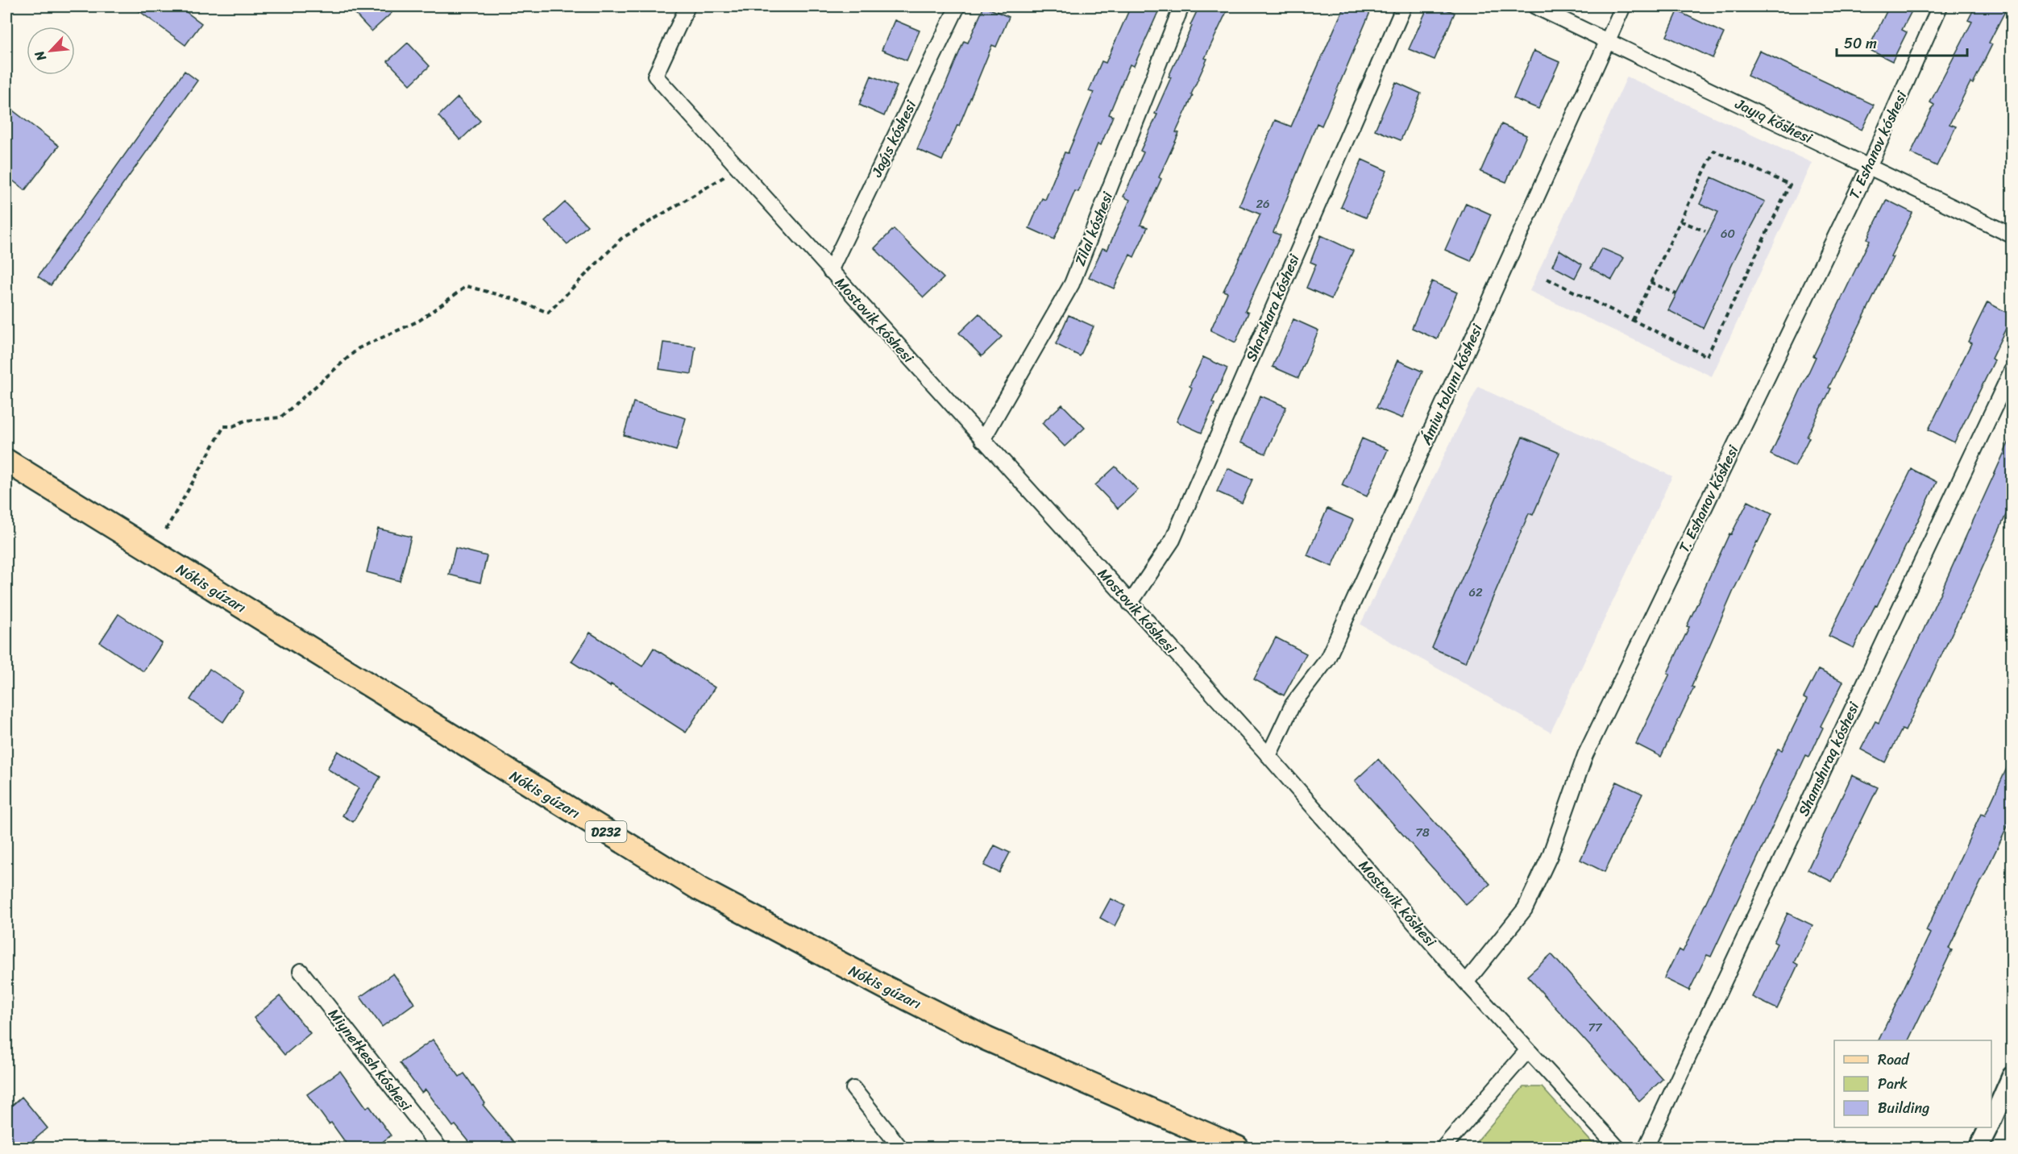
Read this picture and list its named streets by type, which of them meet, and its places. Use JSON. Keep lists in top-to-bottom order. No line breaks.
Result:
{"streets":{"main road":["Nókis gúzarı","D232"],"street":["Jayıq kóshesi","Jaǵıs kóshesi","T. Eshanov kóshesi","Zilal kóshesi","Sharshara kóshesi","Mostovik kóshesi","Ámiw tolqını kóshesi","Shamshıraq kóshesi","Miynetkesh kóshesi"]},"crossings":[["Jayıq kóshesi","T. Eshanov kóshesi"],["Jayıq kóshesi","Ámiw tolqını kóshesi"],["Jaǵıs kóshesi","Mostovik kóshesi"],["T. Eshanov kóshesi","Mostovik kóshesi"],["Zilal kóshesi","Mostovik kóshesi"],["Sharshara kóshesi","Mostovik kóshesi"],["Mostovik kóshesi","Ámiw tolqını kóshesi"]],"house_numbers":["26","60","62","78","77"],"legend":["Road","Park","Building"],"scale_bar":"50 m","north":"bottom left"}
